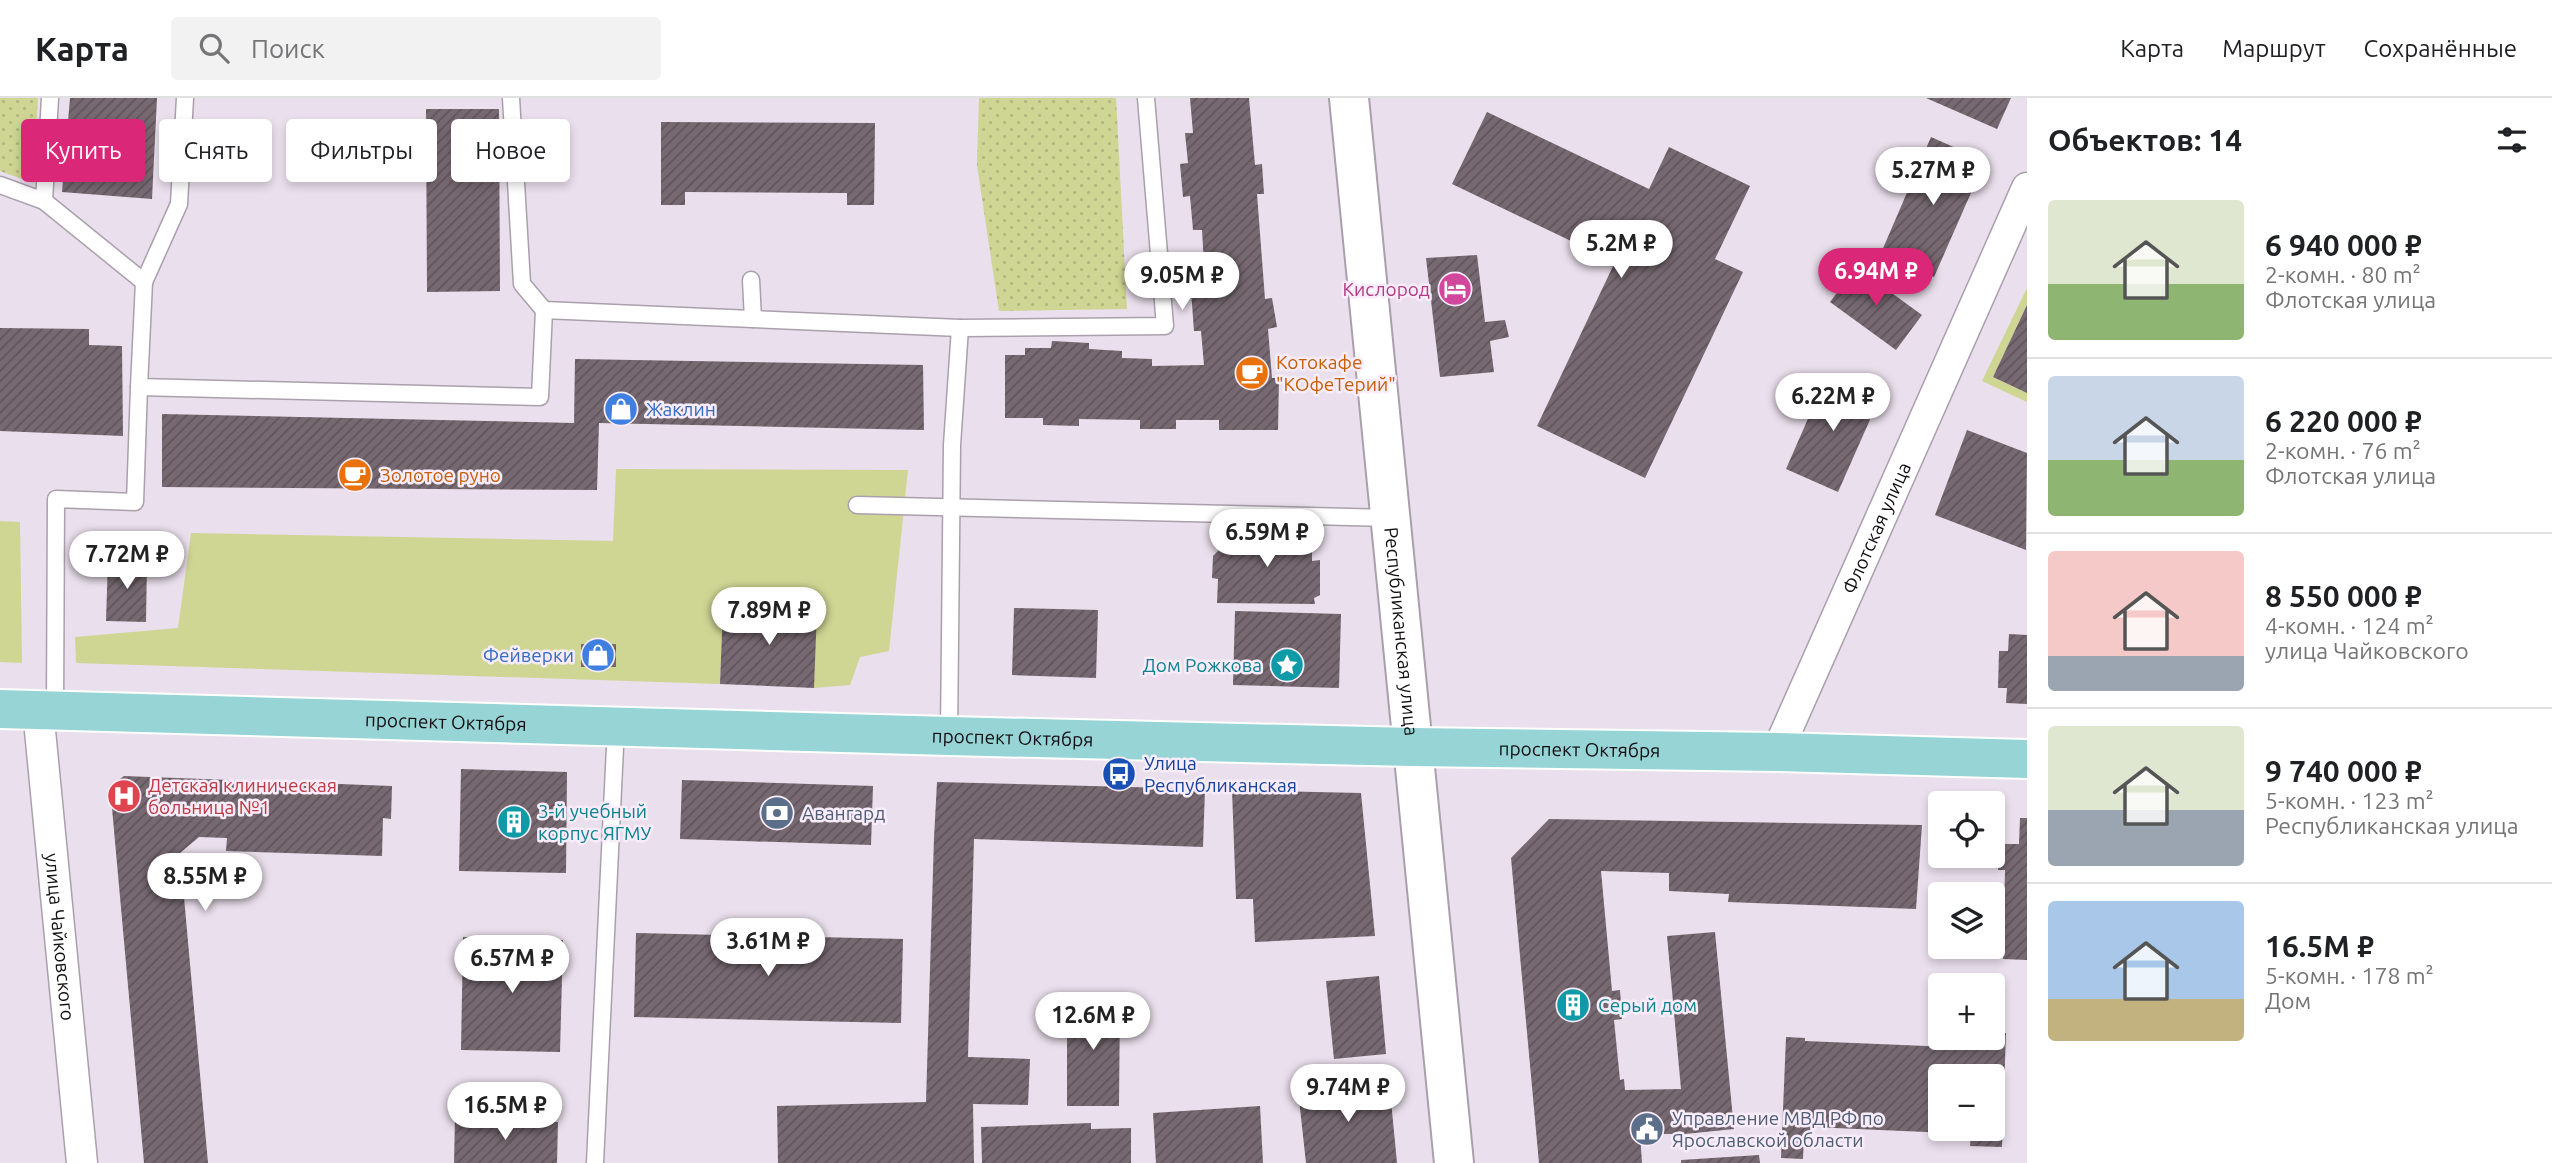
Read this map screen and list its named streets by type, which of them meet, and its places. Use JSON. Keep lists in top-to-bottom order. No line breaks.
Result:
{"streets":{"main road":["Республиканская улица","проспект Октября"],"street":["Флотская улица","улица Чайковского"]},"crossings":[["Флотская улица","проспект Октября"],["Республиканская улица","проспект Октября"],["проспект Октября","улица Чайковского"]],"places":{"hotel":["Кислород"],"cafe":["Котокафе \"КОфеТерий\"","Золотое руно"],"shop":["Жаклин","Фейверки"],"place":["Дом Рожкова"],"bus stop":["Улица Республиканская"],"hospital":["Детская клиническая больница №1"],"bank":["Авангард"],"building":["3-й учебный корпус ЯГМУ","Серый дом"],"public building":["Управление МВД РФ по Ярославской области"]},"page":{"header":"Карта","search":"Поиск","nav":["Карта","Маршрут","Сохранённые"],"heading":"Объектов: 14","chip":["Купить","Снять","Фильтры","Новое"],"price":["5.27M ₽","5.2M ₽","6.94M ₽","9.05M ₽","6.22M ₽","6.59M ₽","7.72M ₽","7.89M ₽","8.55M ₽","3.61M ₽","6.57M ₽","12.6M ₽","9.74M ₽","16.5M ₽"],"list":[{"name":"6 940 000 ₽","note":"2-комн. · 80 m² · Флотская улица"},{"name":"6 220 000 ₽","note":"2-комн. · 76 m² · Флотская улица"},{"name":"8 550 000 ₽","note":"4-комн. · 124 m² · улица Чайковского"},{"name":"9 740 000 ₽","note":"5-комн. · 123 m² · Республиканская улица"},{"name":"16.5M ₽","note":"5-комн. · 178 m² · Дом"}],"map_buttons":["+","−"]}}
